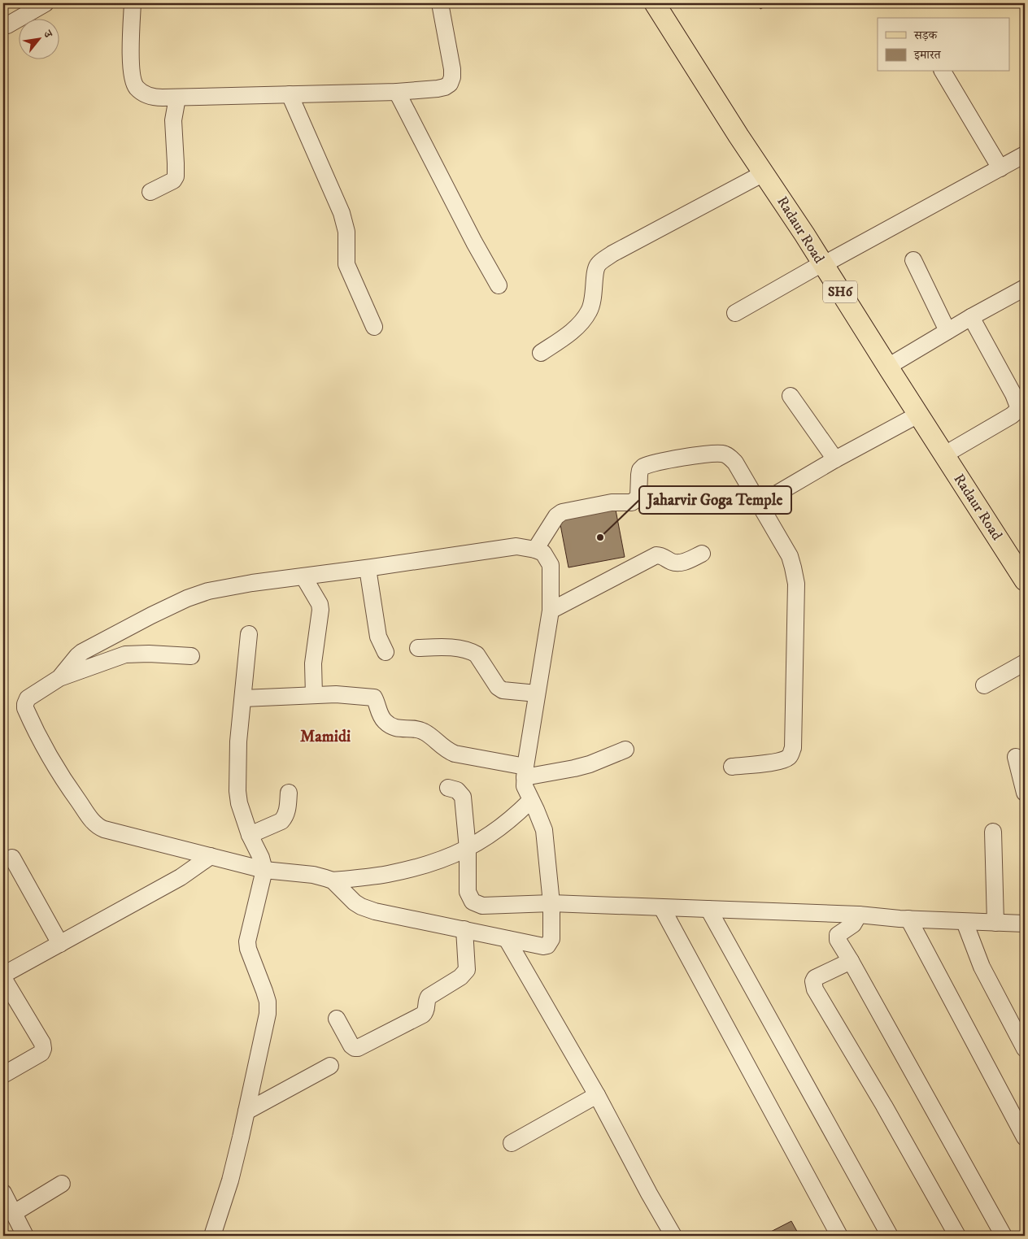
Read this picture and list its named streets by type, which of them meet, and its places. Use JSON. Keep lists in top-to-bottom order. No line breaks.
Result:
{"streets":{"main road":["Radaur Road","SH6"]},"districts":["Mamidi"],"places":["Jaharvir Goga Temple"],"legend":["सड़क","इमारत"],"north":"top right"}
